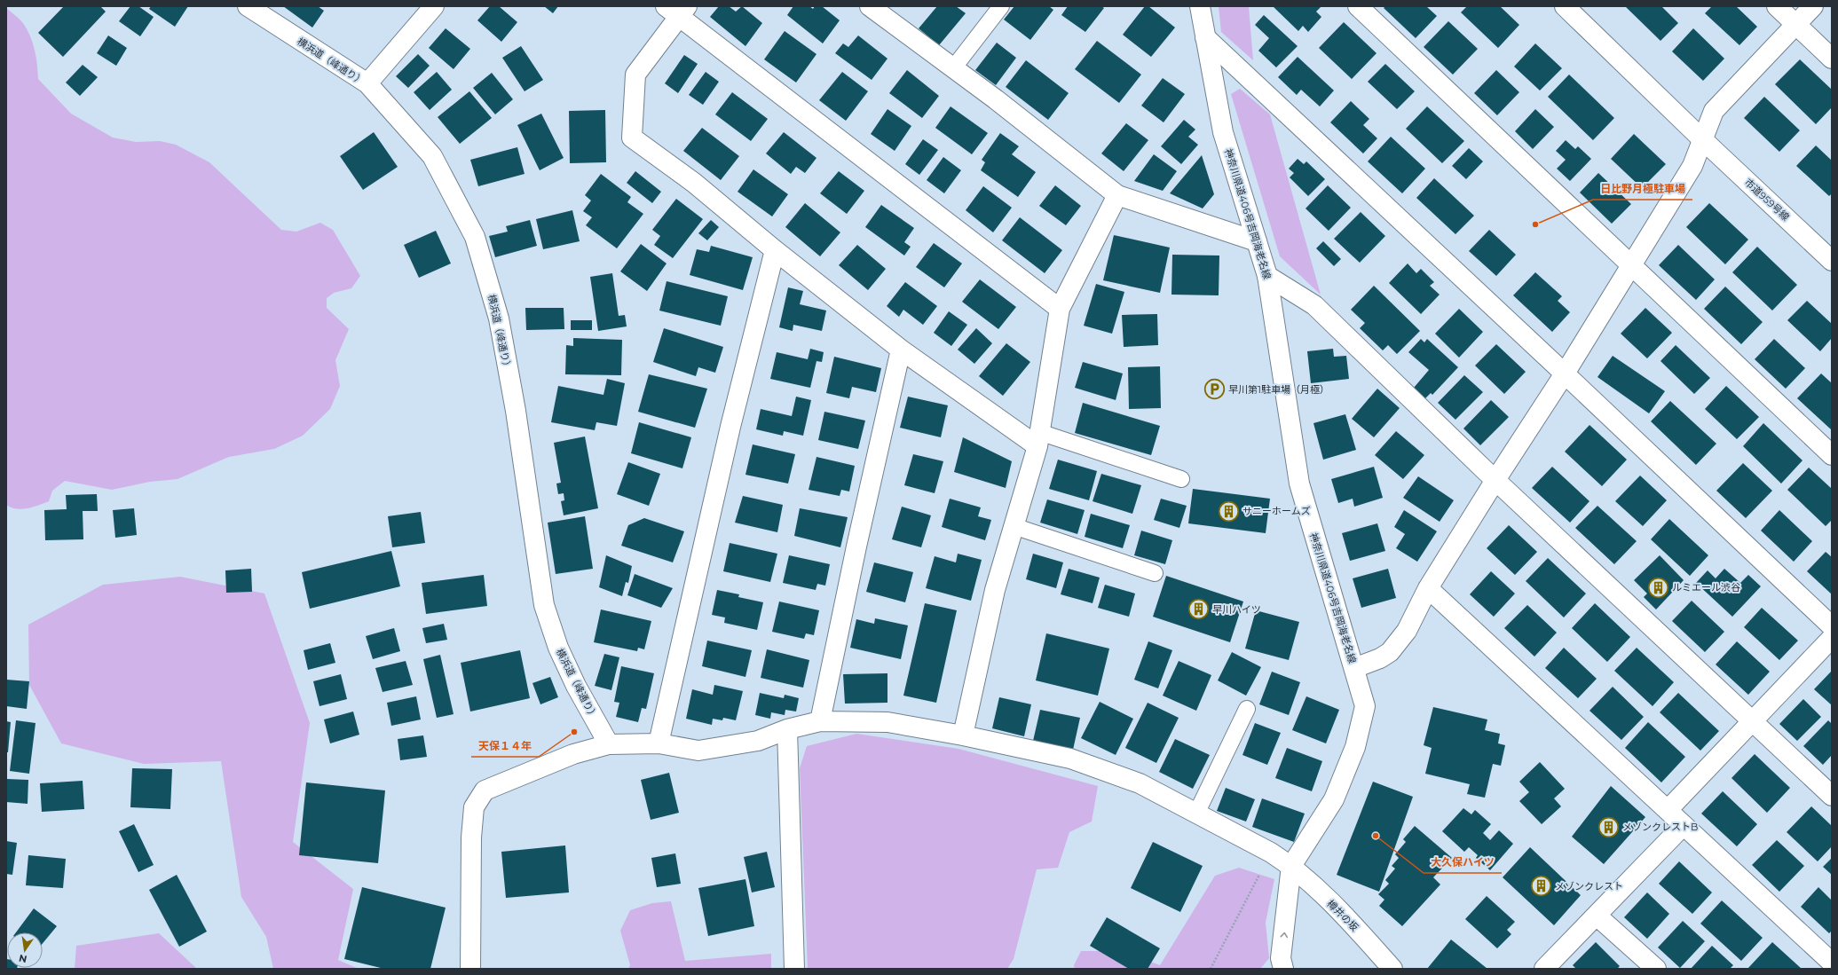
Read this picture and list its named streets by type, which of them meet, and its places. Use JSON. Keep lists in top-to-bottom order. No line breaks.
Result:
{"streets":{"street":["横浜道（峰通り）","市道959号線","神奈川県道406号吉岡海老名線","樽井の坂"]},"crossings":[["横浜道（峰通り）","樽井の坂"],["神奈川県道406号吉岡海老名線","樽井の坂"]],"places":{"other":["日比野月極駐車場","天保１４年","大久保ハイツ"],"parking":["早川第1駐車場（月極）"],"building":["サニーホームズ","ルミエール渋谷","早川ハイツ","メゾンクレストB","メゾンクレスト"]},"north":"bottom"}
